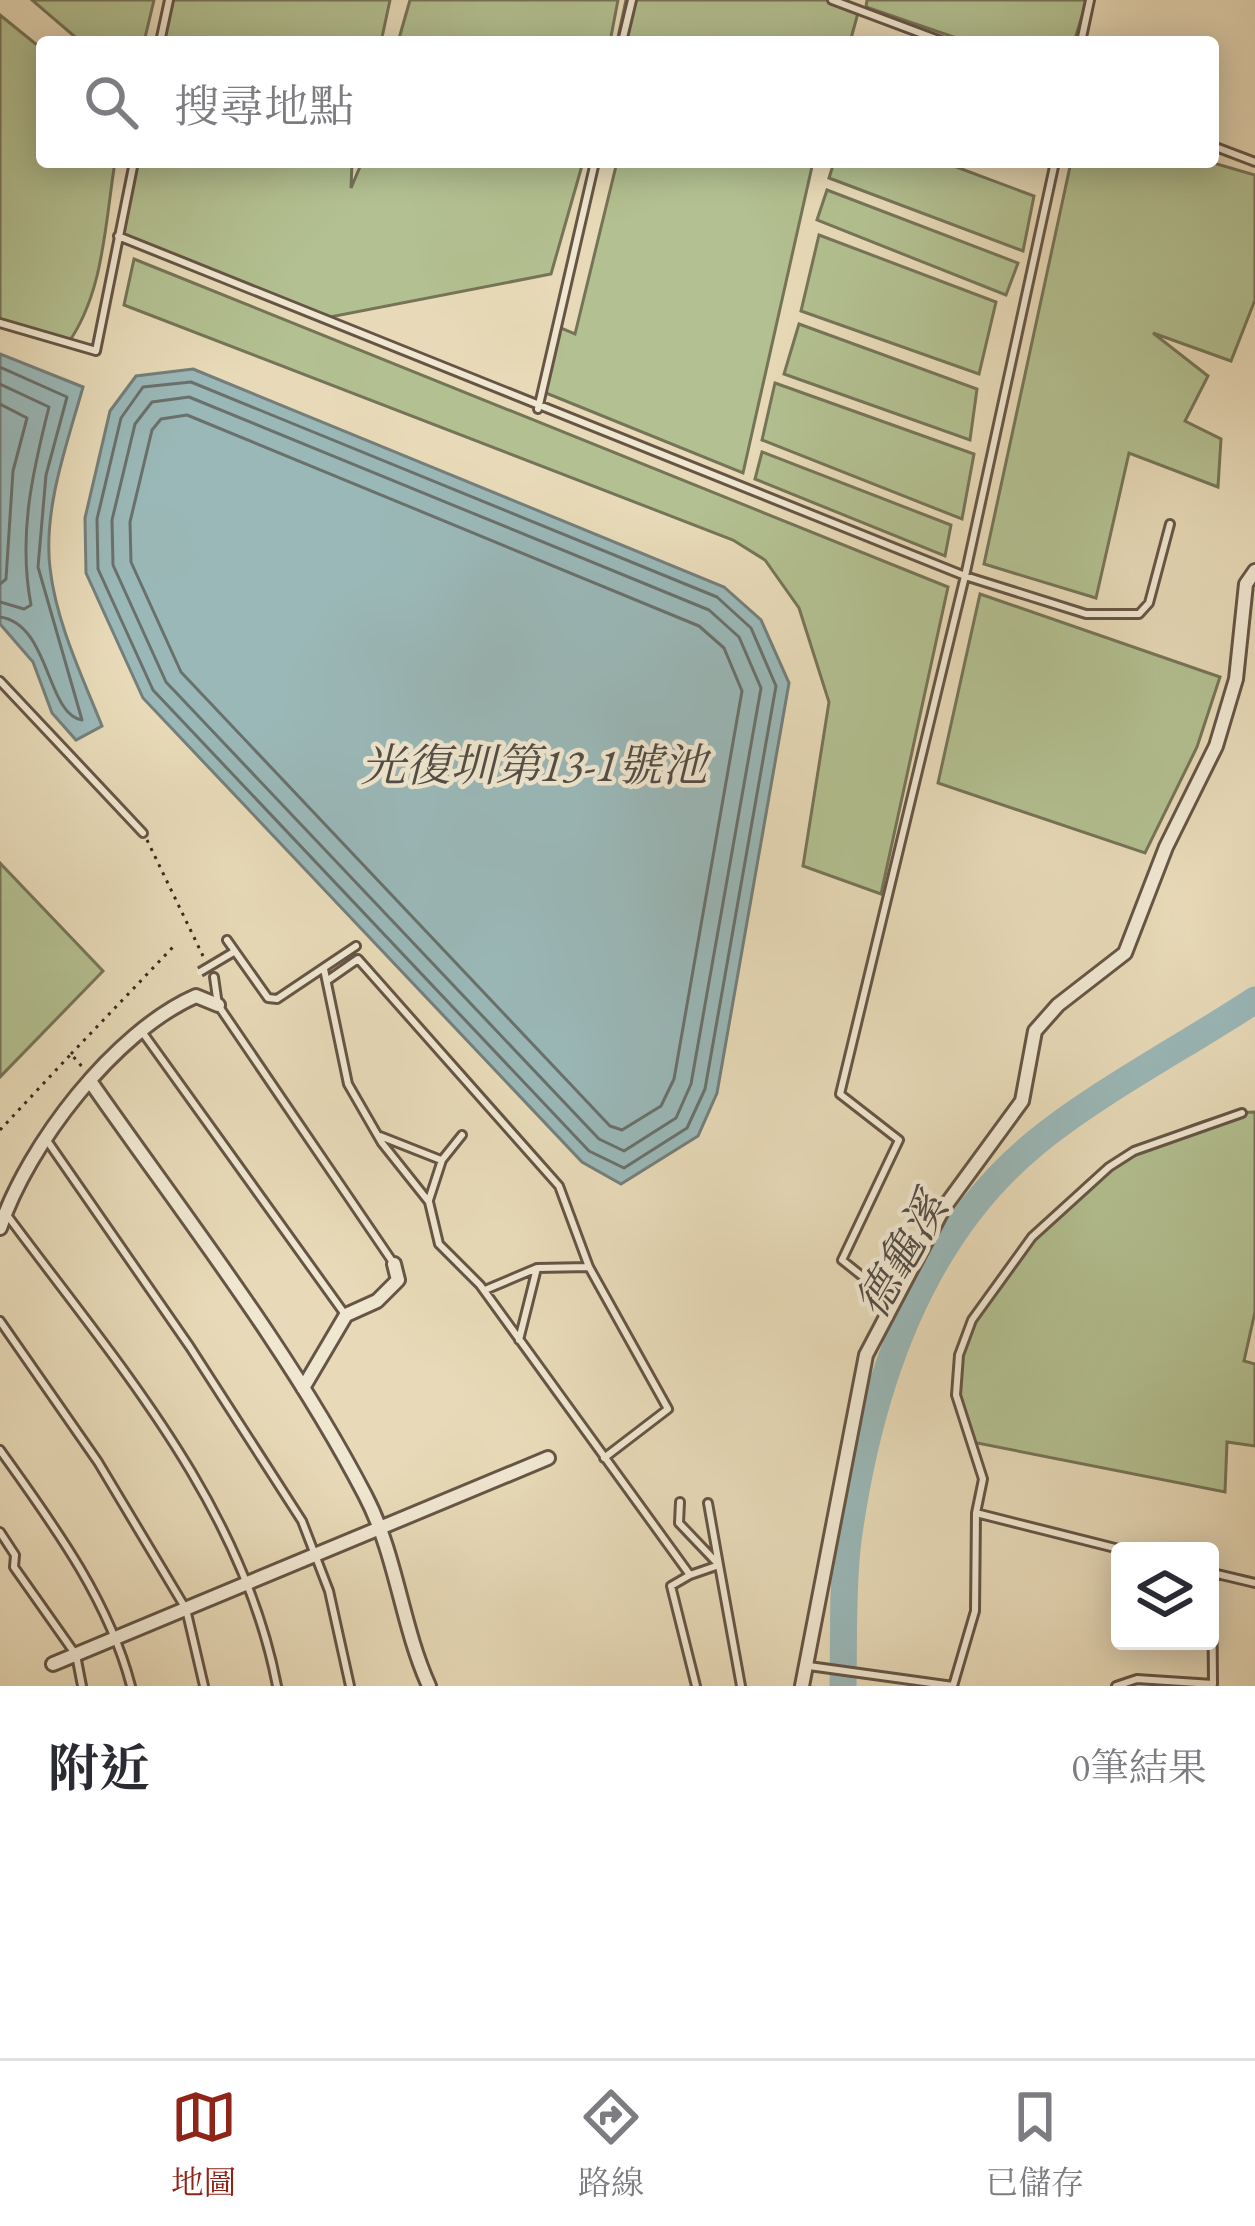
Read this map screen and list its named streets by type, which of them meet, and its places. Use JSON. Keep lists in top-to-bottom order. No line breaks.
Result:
{"water":["光復圳第13-1號池","德龜溪"],"page":{"search":"搜尋地點","heading":["附近","0筆結果"],"nav":["地圖","路線","已儲存"]}}
